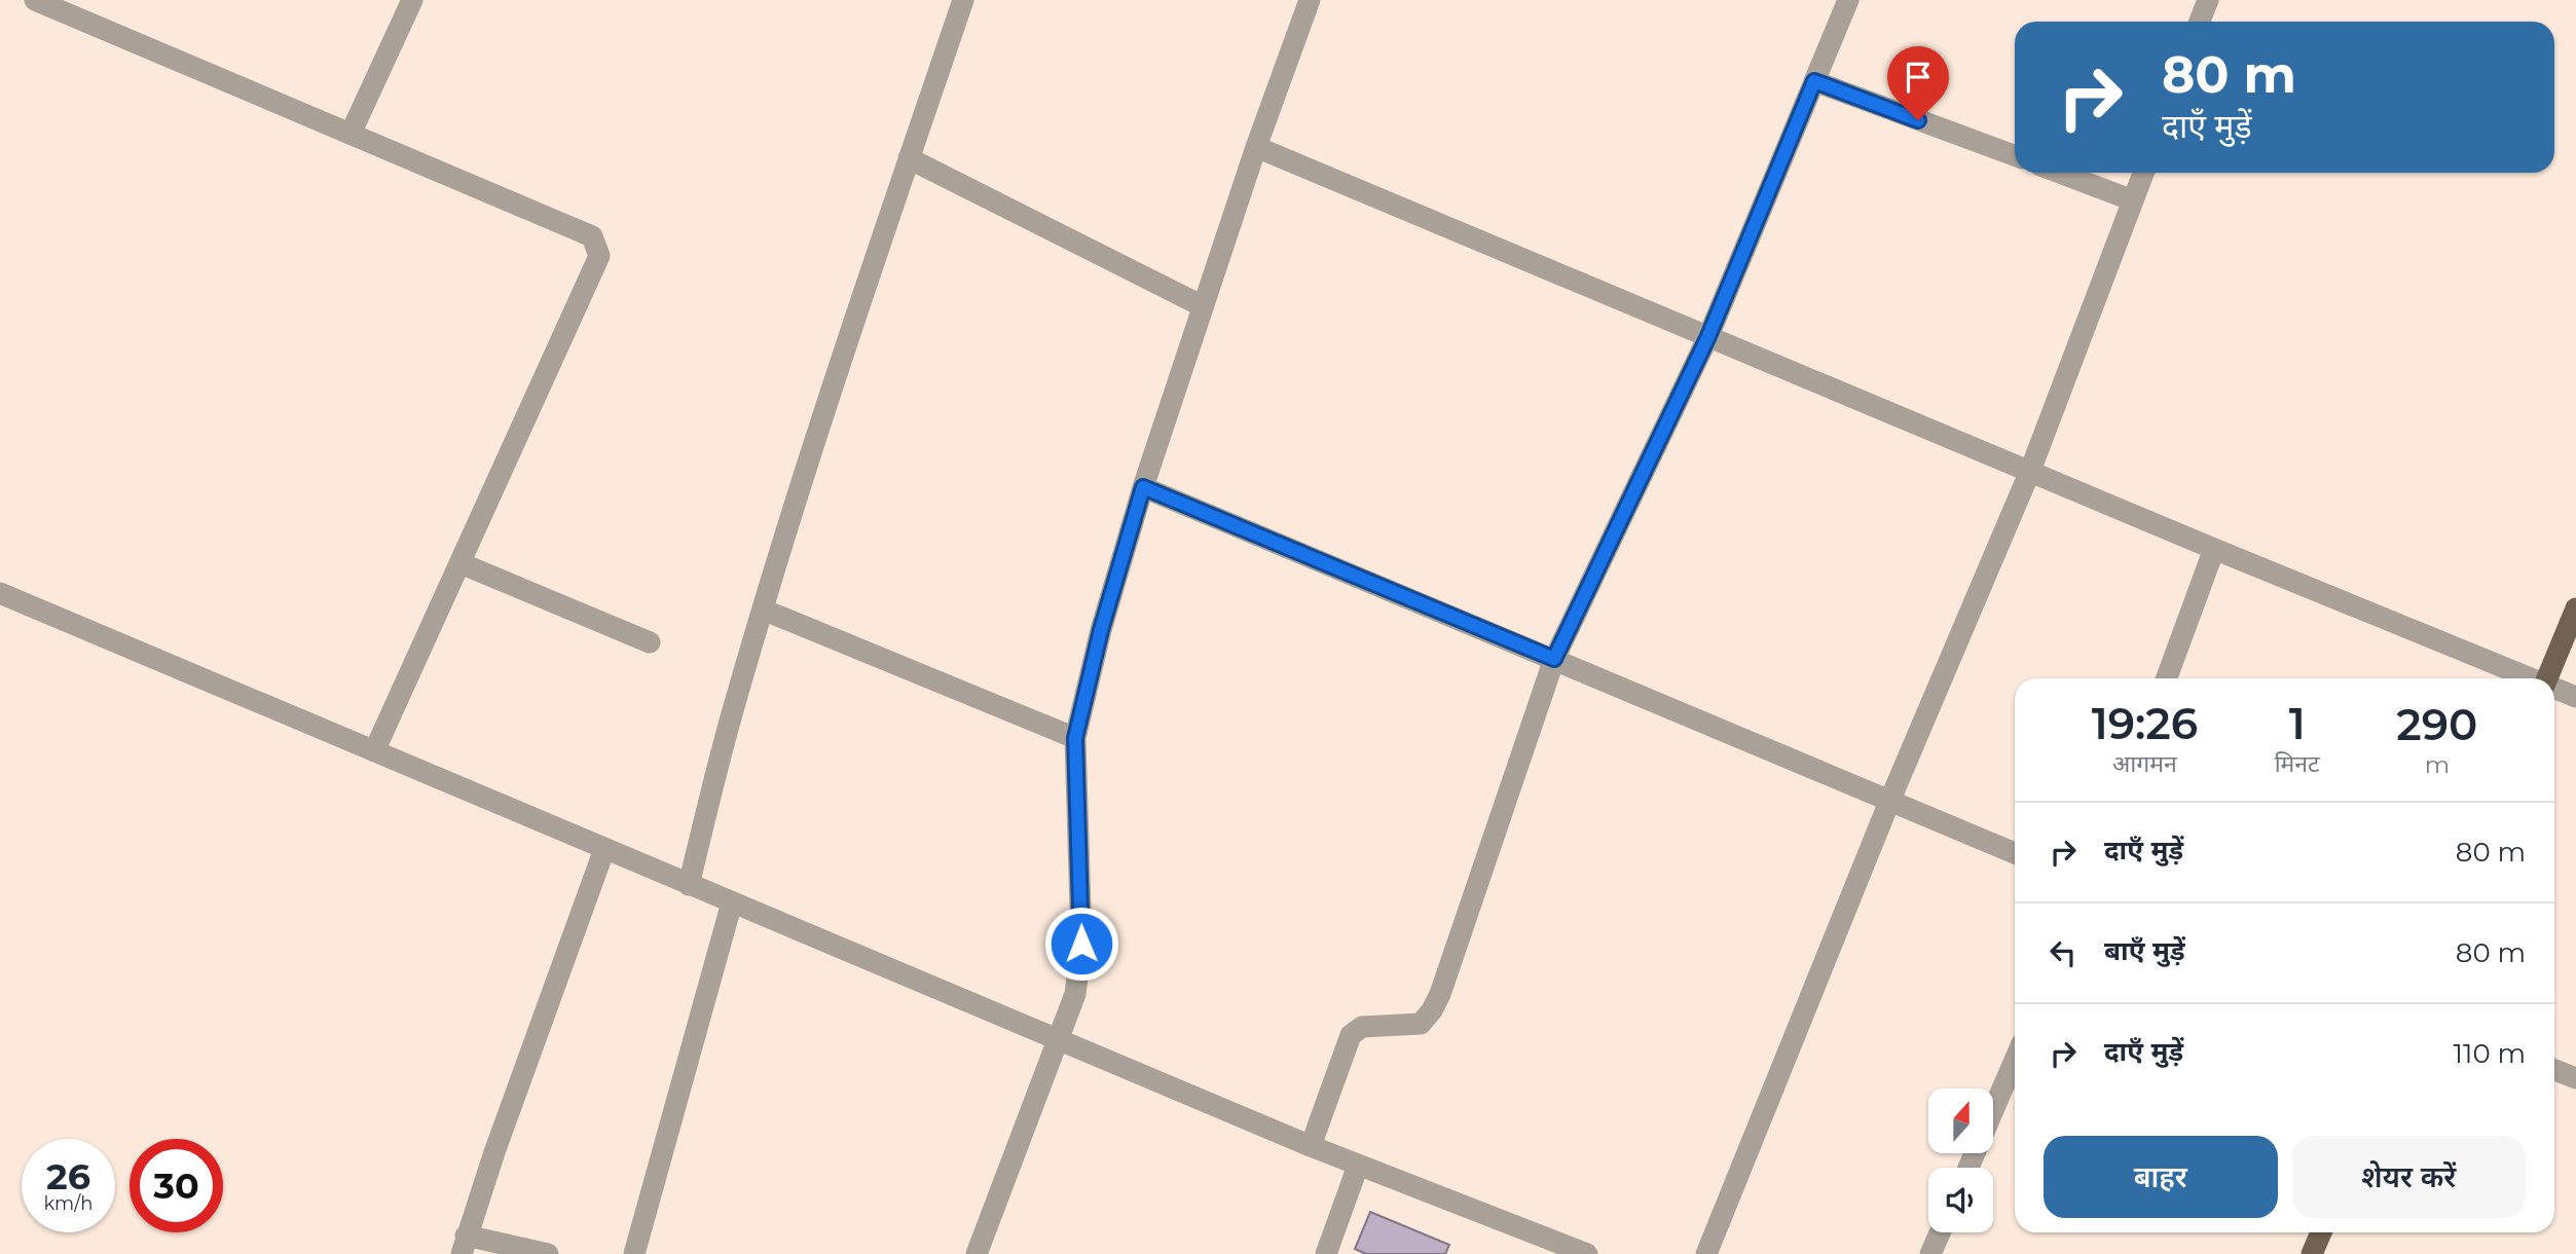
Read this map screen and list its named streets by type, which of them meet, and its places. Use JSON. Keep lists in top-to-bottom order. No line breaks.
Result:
{"north":"top","page":{"turn":["80 m","दाएँ मुड़ें"],"eta":["19:26","आगमन","1","मिनट","290","m"],"list":[{"name":"दाएँ मुड़ें","value":"80 m"},{"name":"बाएँ मुड़ें","value":"80 m"},{"name":"दाएँ मुड़ें","value":"110 m"}],"buttons":["बाहर","शेयर करें"],"speed":"26 km/h","limit":"30"}}
